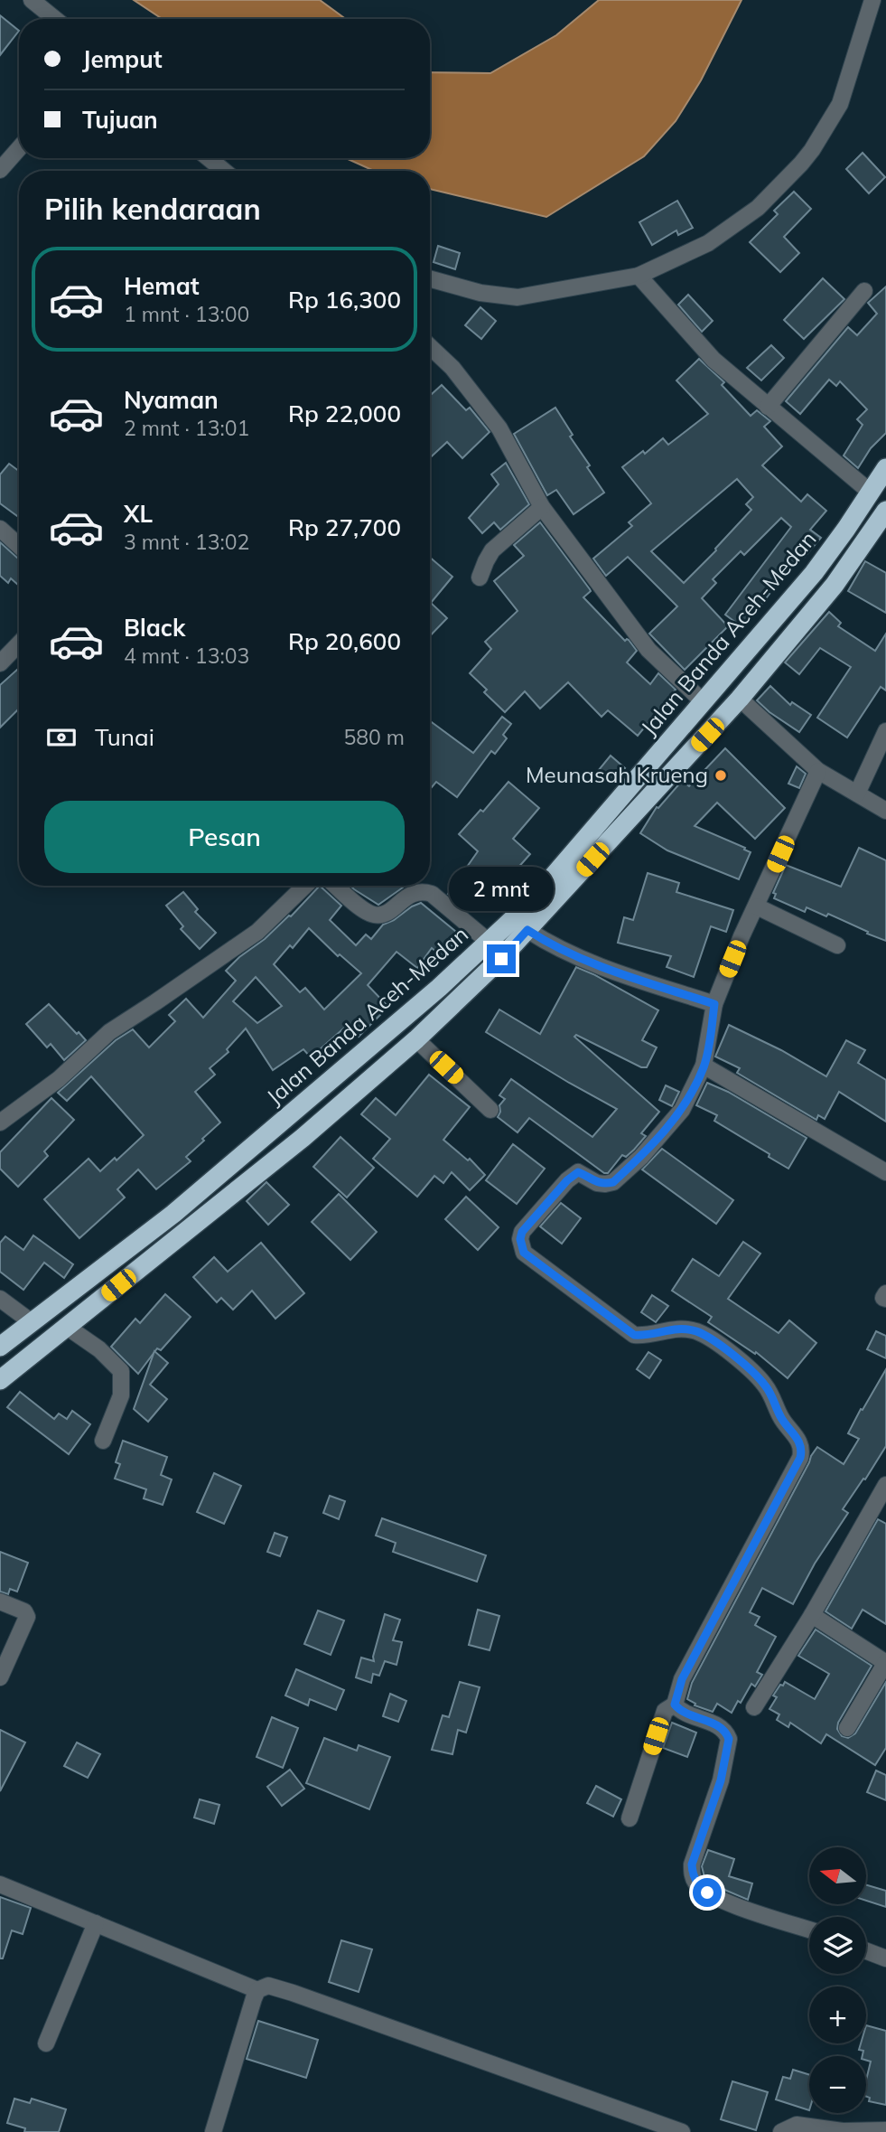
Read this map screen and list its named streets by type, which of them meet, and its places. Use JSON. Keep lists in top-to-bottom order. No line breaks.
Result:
{"streets":{"highway":["Jalan Banda Aceh-Medan"]},"places":["Meunasah Krueng"],"north":"left","page":{"banner":["Jemput","Tujuan"],"heading":"Pilih kendaraan","list":[{"name":"Hemat","note":"1 mnt · 13:00","value":"Rp 16,300"},{"name":"Nyaman","note":"2 mnt · 13:01","value":"Rp 22,000"},{"name":"XL","note":"3 mnt · 13:02","value":"Rp 27,700"},{"name":"Black","note":"4 mnt · 13:03","value":"Rp 20,600"}],"pay":["Tunai","580 m"],"buttons":"Pesan","bubble":"2 mnt","map_buttons":["+","−"]}}
